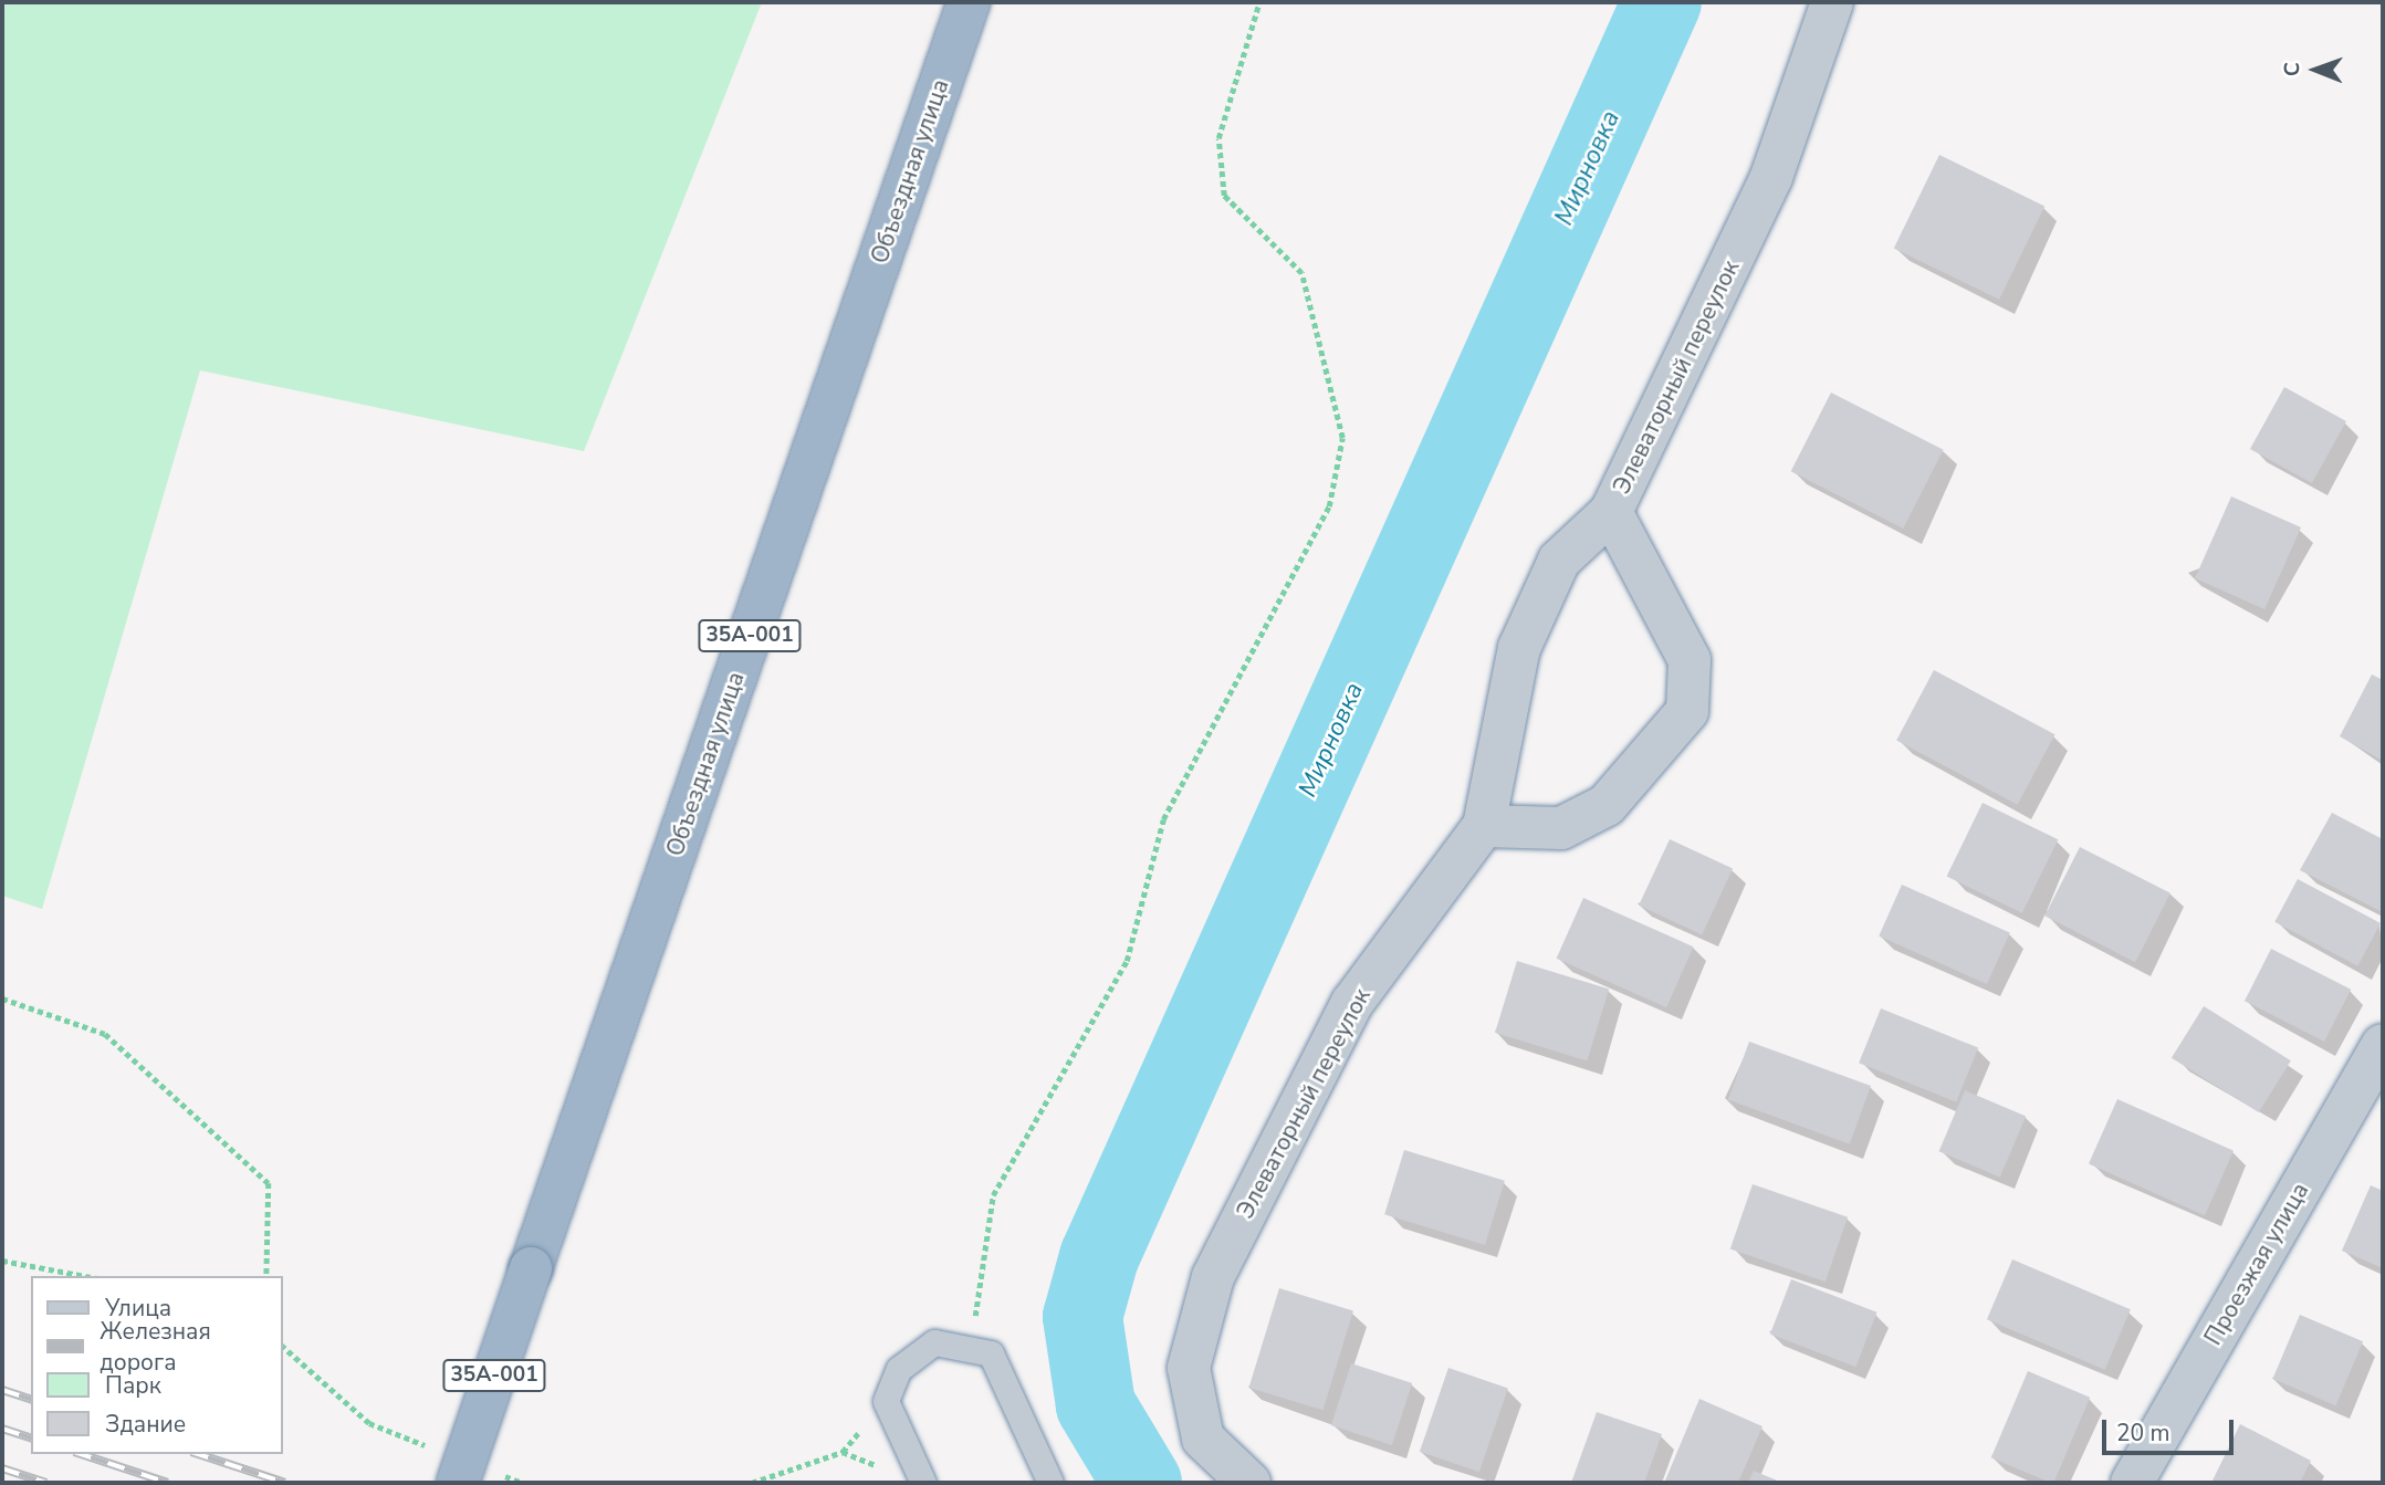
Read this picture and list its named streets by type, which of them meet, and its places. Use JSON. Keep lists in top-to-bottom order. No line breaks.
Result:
{"streets":{"highway":["Объездная улица","35А-001"],"street":["Элеваторный переулок","Проезжая улица"]},"water":["Мирновка"],"legend":["Улица","Железная дорога","Парк","Здание"],"scale_bar":"20 m","north":"left"}
